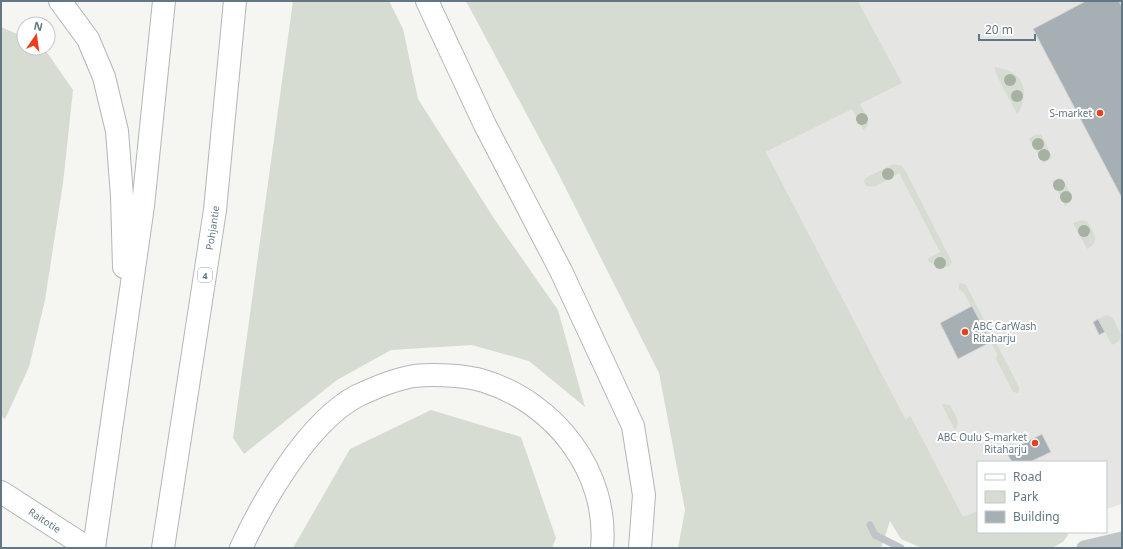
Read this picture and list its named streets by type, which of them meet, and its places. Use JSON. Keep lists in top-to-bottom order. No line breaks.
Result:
{"streets":{"main road":["Pohjantie","4","Raitotie"]},"places":["S-market","ABC CarWash Ritaharju","ABC Oulu S-market Ritaharju"],"legend":["Road","Park","Building"],"scale_bar":"20 m","north":"top"}
